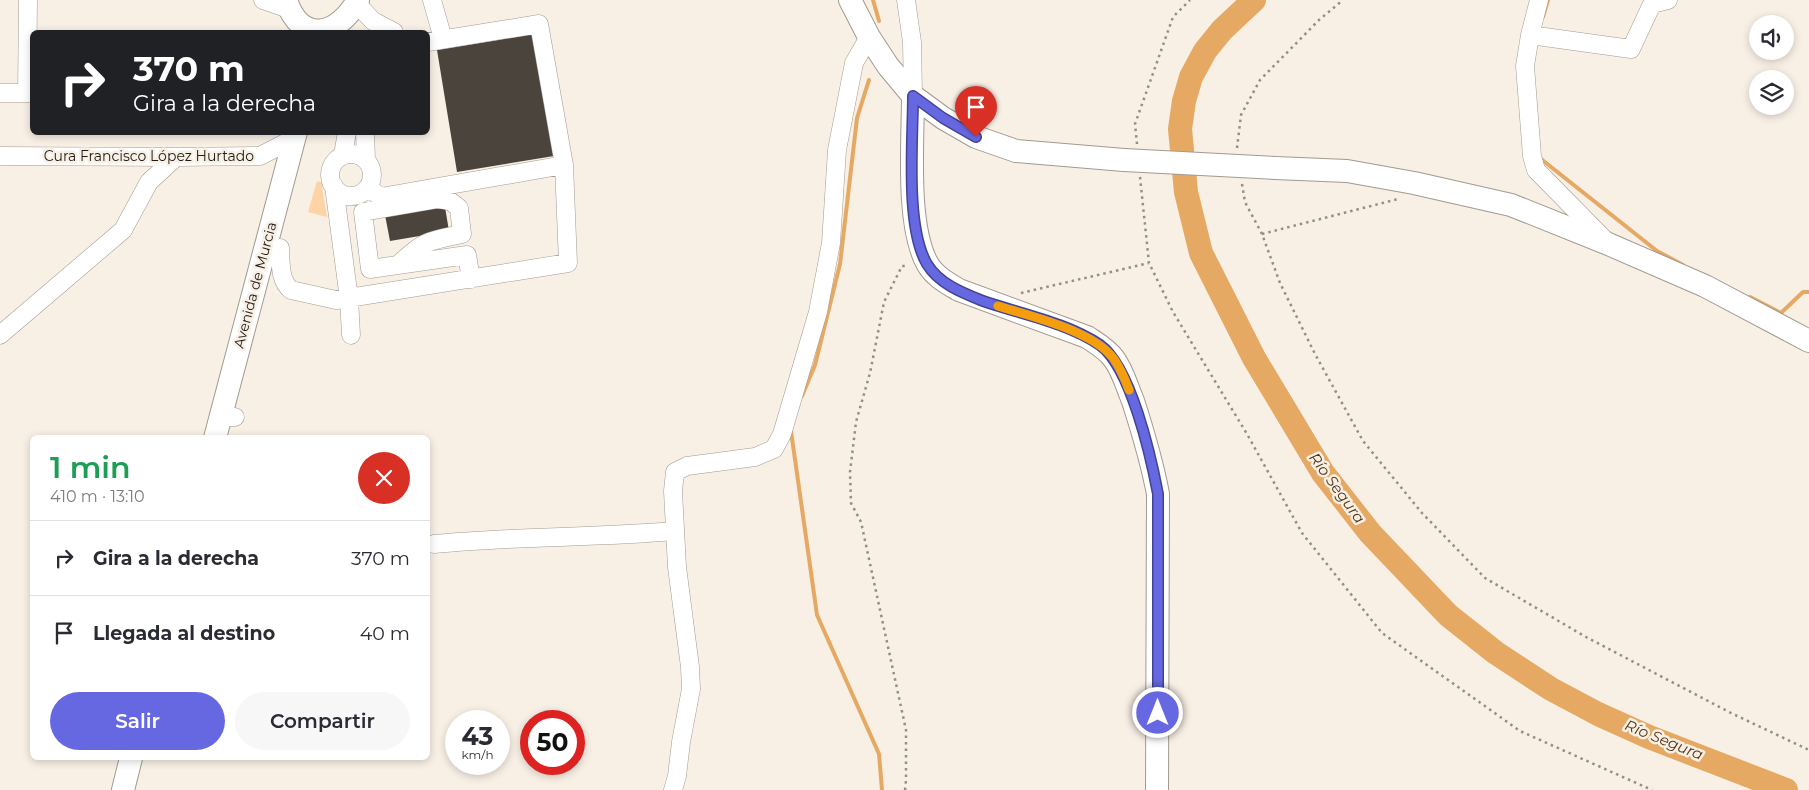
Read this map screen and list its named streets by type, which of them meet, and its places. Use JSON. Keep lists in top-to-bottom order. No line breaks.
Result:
{"streets":{"main road":["Avenida de Murcia"],"street":["Cura Francisco López Hurtado"]},"water":["Río Segura"],"page":{"turn":["370 m","Gira a la derecha"],"heading":["1 min","410 m · 13:10"],"list":[{"name":"Gira a la derecha","value":"370 m"},{"name":"Llegada al destino","value":"40 m"}],"buttons":["Salir","Compartir"],"speed":"43 km/h","limit":"50"}}
